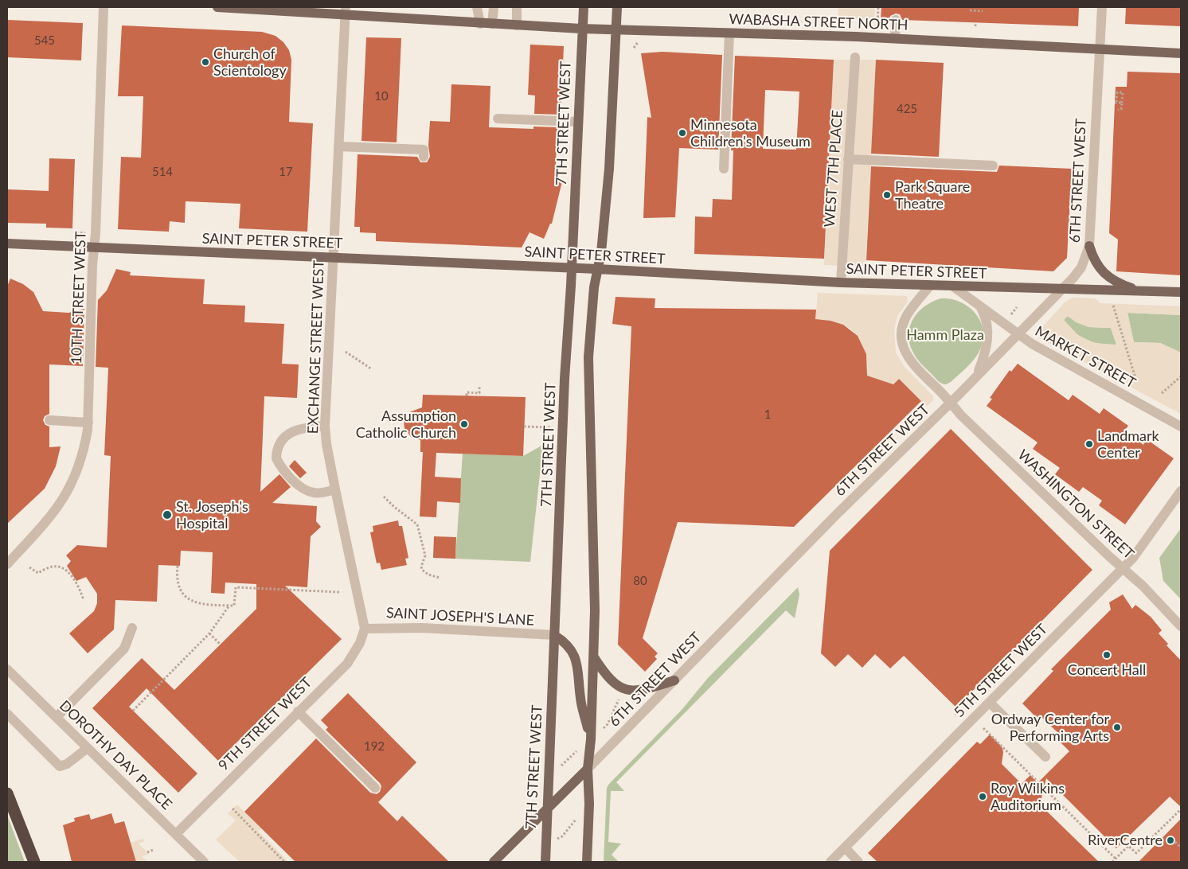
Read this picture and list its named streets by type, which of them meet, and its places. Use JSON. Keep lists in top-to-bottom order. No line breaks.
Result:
{"streets":{"main road":["WABASHA STREET NORTH","7TH STREET WEST","6TH STREET WEST","SAINT PETER STREET"],"street":["WEST 7TH PLACE","10TH STREET WEST","EXCHANGE STREET WEST","MARKET STREET","WASHINGTON STREET","SAINT JOSEPH'S LANE","5TH STREET WEST","9TH STREET WEST","DOROTHY DAY PLACE"]},"crossings":[["WABASHA STREET NORTH","7TH STREET WEST"],["WABASHA STREET NORTH","6TH STREET WEST"],["WABASHA STREET NORTH","EXCHANGE STREET WEST"],["7TH STREET WEST","6TH STREET WEST"],["7TH STREET WEST","SAINT PETER STREET"],["7TH STREET WEST","SAINT JOSEPH'S LANE"],["WEST 7TH PLACE","SAINT PETER STREET"],["6TH STREET WEST","SAINT PETER STREET"],["6TH STREET WEST","MARKET STREET"],["6TH STREET WEST","WASHINGTON STREET"],["SAINT PETER STREET","10TH STREET WEST"],["SAINT PETER STREET","EXCHANGE STREET WEST"],["SAINT PETER STREET","MARKET STREET"],["SAINT PETER STREET","WASHINGTON STREET"],["EXCHANGE STREET WEST","SAINT JOSEPH'S LANE"],["EXCHANGE STREET WEST","9TH STREET WEST"],["MARKET STREET","WASHINGTON STREET"],["WASHINGTON STREET","5TH STREET WEST"],["SAINT JOSEPH'S LANE","9TH STREET WEST"],["9TH STREET WEST","DOROTHY DAY PLACE"]],"parks":["Hamm Plaza"],"places":["Church of Scientology","Minnesota Children's Museum","Park Square Theatre","Assumption Catholic Church","Landmark Center","St. Joseph's Hospital","Concert Hall","Ordway Center for Performing Arts","Roy Wilkins Auditorium","RiverCentre"],"house_numbers":["545","10","425","514","17","1","80","192"]}
